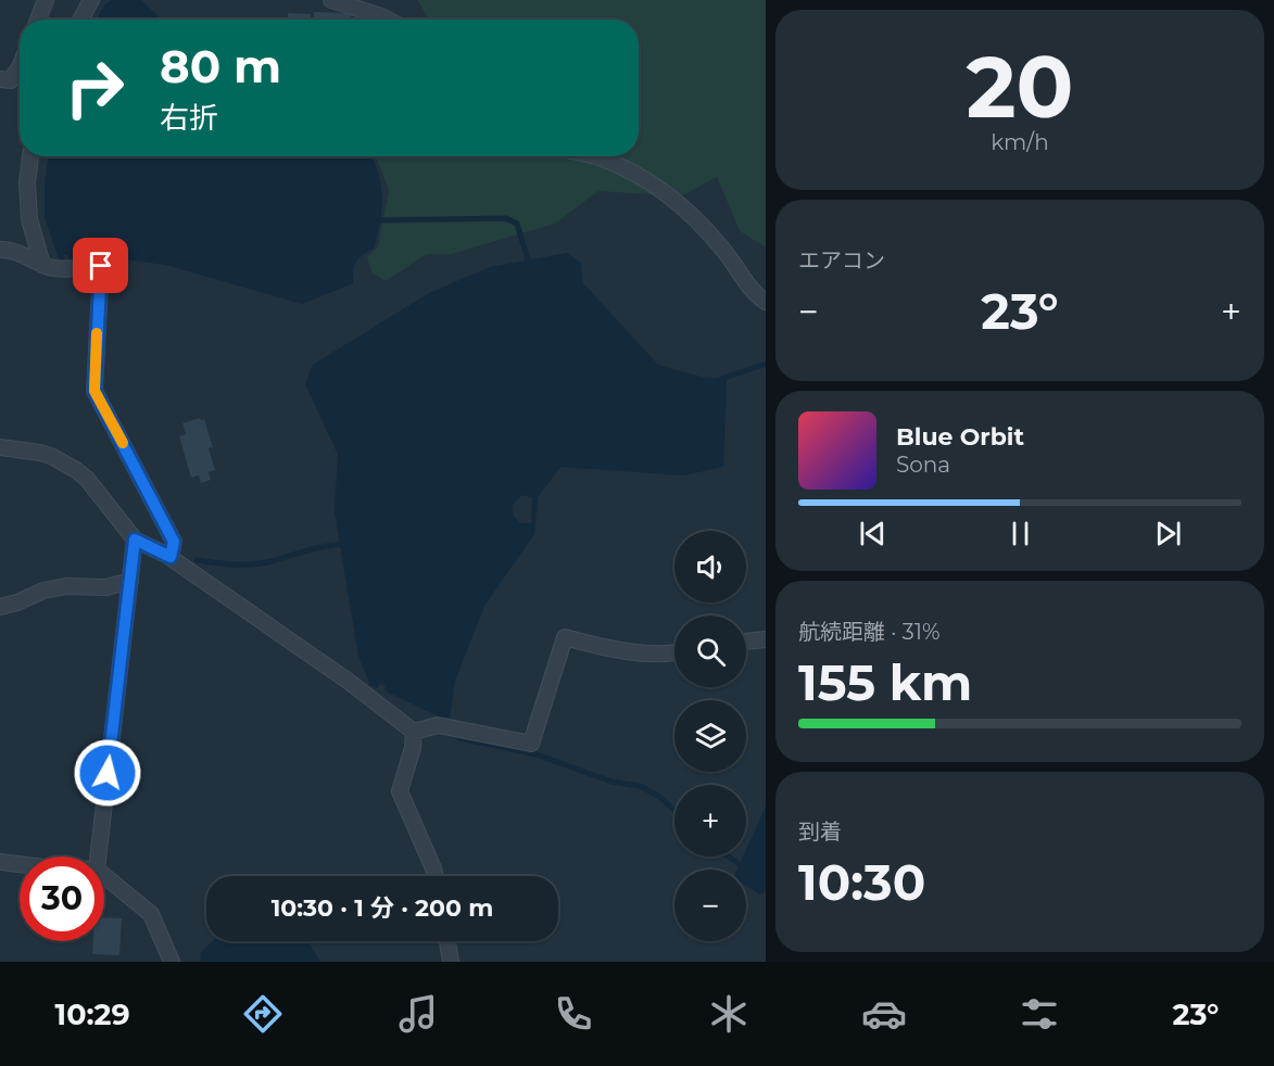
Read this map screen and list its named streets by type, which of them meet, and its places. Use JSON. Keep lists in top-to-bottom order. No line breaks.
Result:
{"page":{"tile":[["20","km/h"],"エアコン",["航続距離 · 31%","155 km"],["到着","10:30"]],"turn":["80 m","右折"],"heat":["−","23°","+"],"song":["Blue Orbit","Sona"],"map_buttons":["+","−"],"limit":"30","trip":"10:30 · 1 分 · 200 m","tabs":["10:29","23°"]}}
